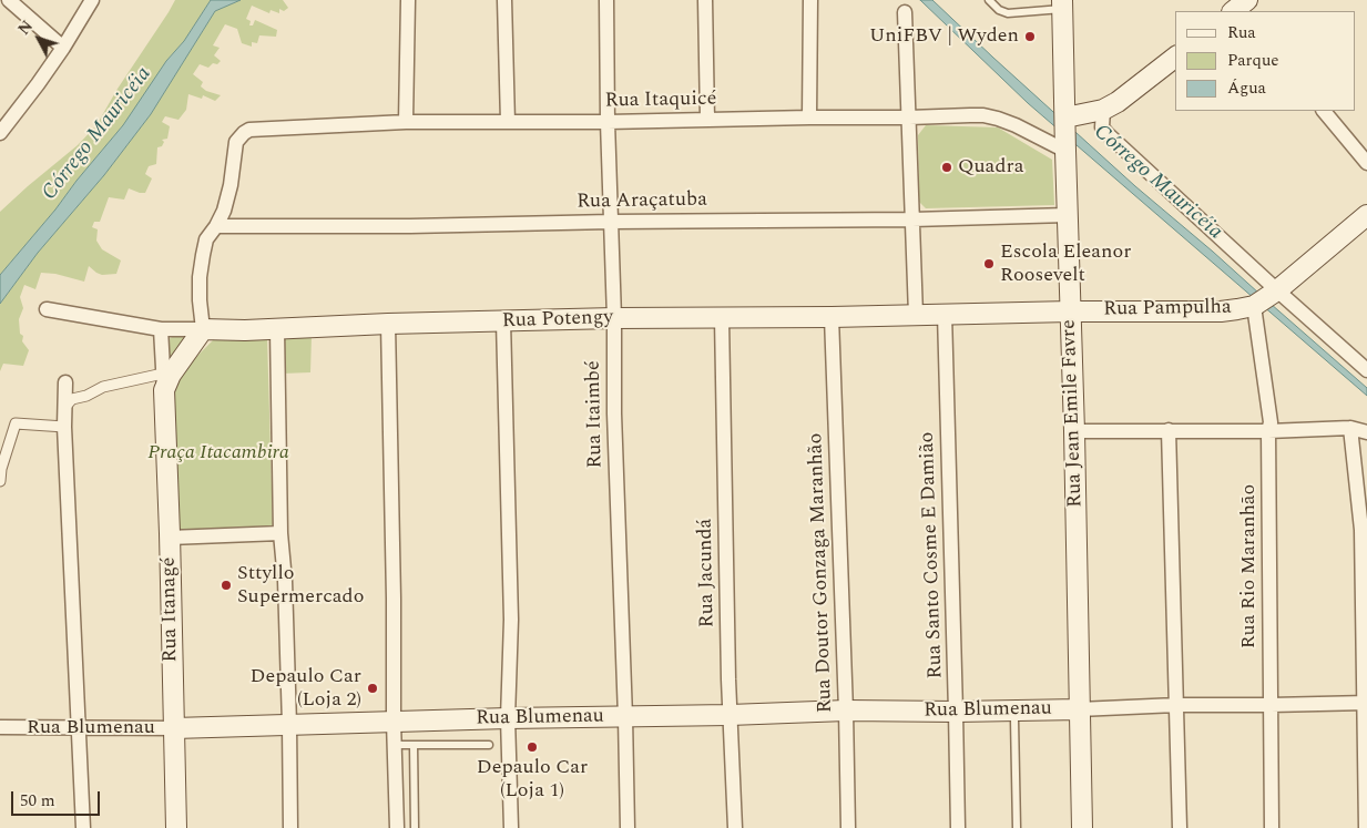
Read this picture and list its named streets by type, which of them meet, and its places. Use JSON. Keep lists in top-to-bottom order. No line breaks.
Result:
{"streets":{"main road":["Rua Pampulha","Rua Potengy","Rua Jean Emile Favre","Rua Itanagé","Rua Blumenau"],"street":["Rua Itaquicé","Rua Araçatuba","Rua Itaimbé","Rua Santo Cosme E Damião","Rua Rio Maranhão","Rua Jacundá","Rua Doutor Gonzaga Maranhão"]},"crossings":[["Rua Itaquicé","Rua Araçatuba"],["Rua Itaquicé","Rua Jean Emile Favre"],["Rua Itaquicé","Rua Itaimbé"],["Rua Araçatuba","Rua Jean Emile Favre"],["Rua Araçatuba","Rua Itaimbé"],["Rua Pampulha","Rua Potengy"],["Rua Pampulha","Rua Jean Emile Favre"],["Rua Pampulha","Rua Rio Maranhão"],["Rua Potengy","Rua Jean Emile Favre"],["Rua Potengy","Rua Itaimbé"],["Rua Potengy","Rua Santo Cosme E Damião"],["Rua Potengy","Rua Jacundá"],["Rua Potengy","Rua Doutor Gonzaga Maranhão"],["Rua Potengy","Rua Itanagé"],["Rua Jean Emile Favre","Rua Blumenau"],["Rua Itaimbé","Rua Blumenau"],["Rua Santo Cosme E Damião","Rua Blumenau"],["Rua Jacundá","Rua Blumenau"],["Rua Doutor Gonzaga Maranhão","Rua Blumenau"],["Rua Itanagé","Rua Blumenau"]],"water":["Córrego Mauricéia"],"parks":["Praça Itacambira"],"places":["UniFBV | Wyden","Quadra","Escola Eleanor Roosevelt","Sttyllo Supermercado","Depaulo Car (Loja 2)","Depaulo Car (Loja 1)"],"legend":["Rua","Parque","Água"],"scale_bar":"50 m","north":"top left"}
